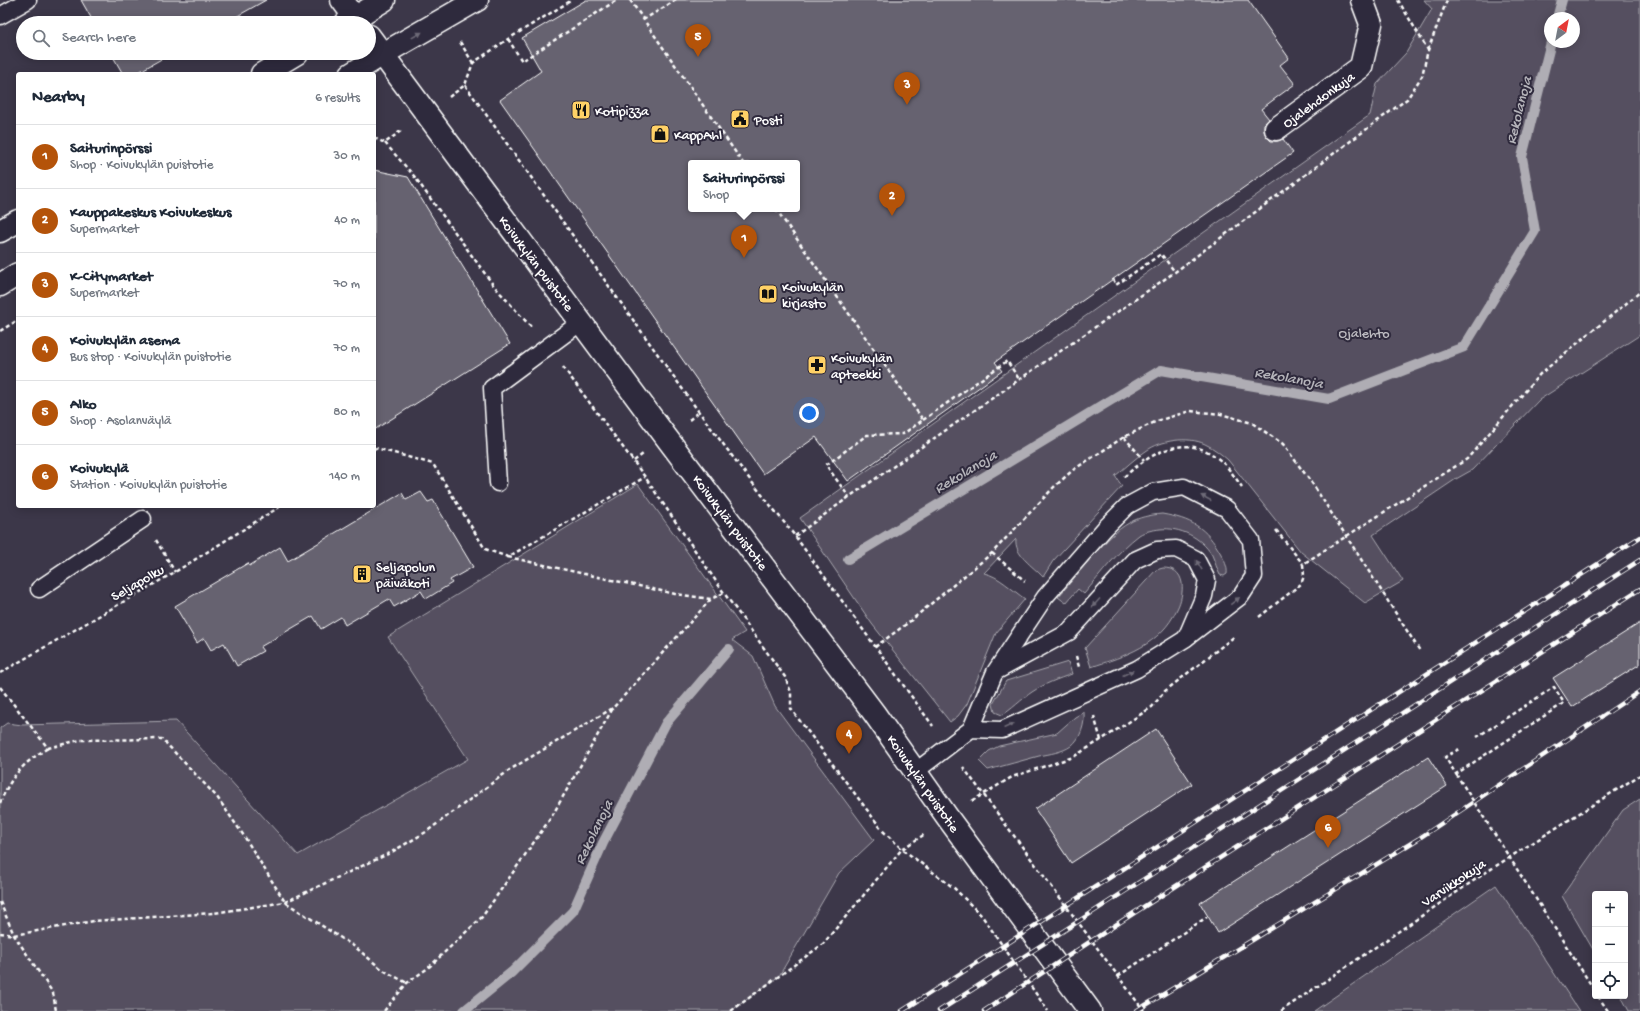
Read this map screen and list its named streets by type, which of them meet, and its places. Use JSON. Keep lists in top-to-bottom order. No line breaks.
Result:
{"streets":{"street":["Ojalehdonkuja","Koivukylän puistotie"],"path":["Seljapolku","Varvikkokuja"]},"water":["Rekolanoja"],"parks":["Ojalehto"],"places":{"restaurant":["Kotipizza"],"public building":["Posti"],"shop":["KappAhl"],"library":["Koivukylän kirjasto"],"pharmacy":["Koivukylän apteekki"],"building":["Seljapolun päiväkoti"]},"north":"top right","page":{"search":"Search here","pins":["5","3","2","1","4","6"],"heading":["Nearby","6 results"],"list":[{"mark":"1","name":"Saiturinpörssi","note":"Shop · Koivukylän puistotie","value":"30 m"},{"mark":"2","name":"Kauppakeskus Koivukeskus","note":"Supermarket","value":"40 m"},{"mark":"3","name":"K-Citymarket","note":"Supermarket","value":"70 m"},{"mark":"4","name":"Koivukylän asema","note":"Bus stop · Koivukylän puistotie","value":"70 m"},{"mark":"5","name":"Alko","note":"Shop · Asolanväylä","value":"80 m"},{"mark":"6","name":"Koivukylä","note":"Station · Koivukylän puistotie","value":"140 m"}],"popup":["Saiturinpörssi","Shop"],"map_buttons":["+","−"]}}
